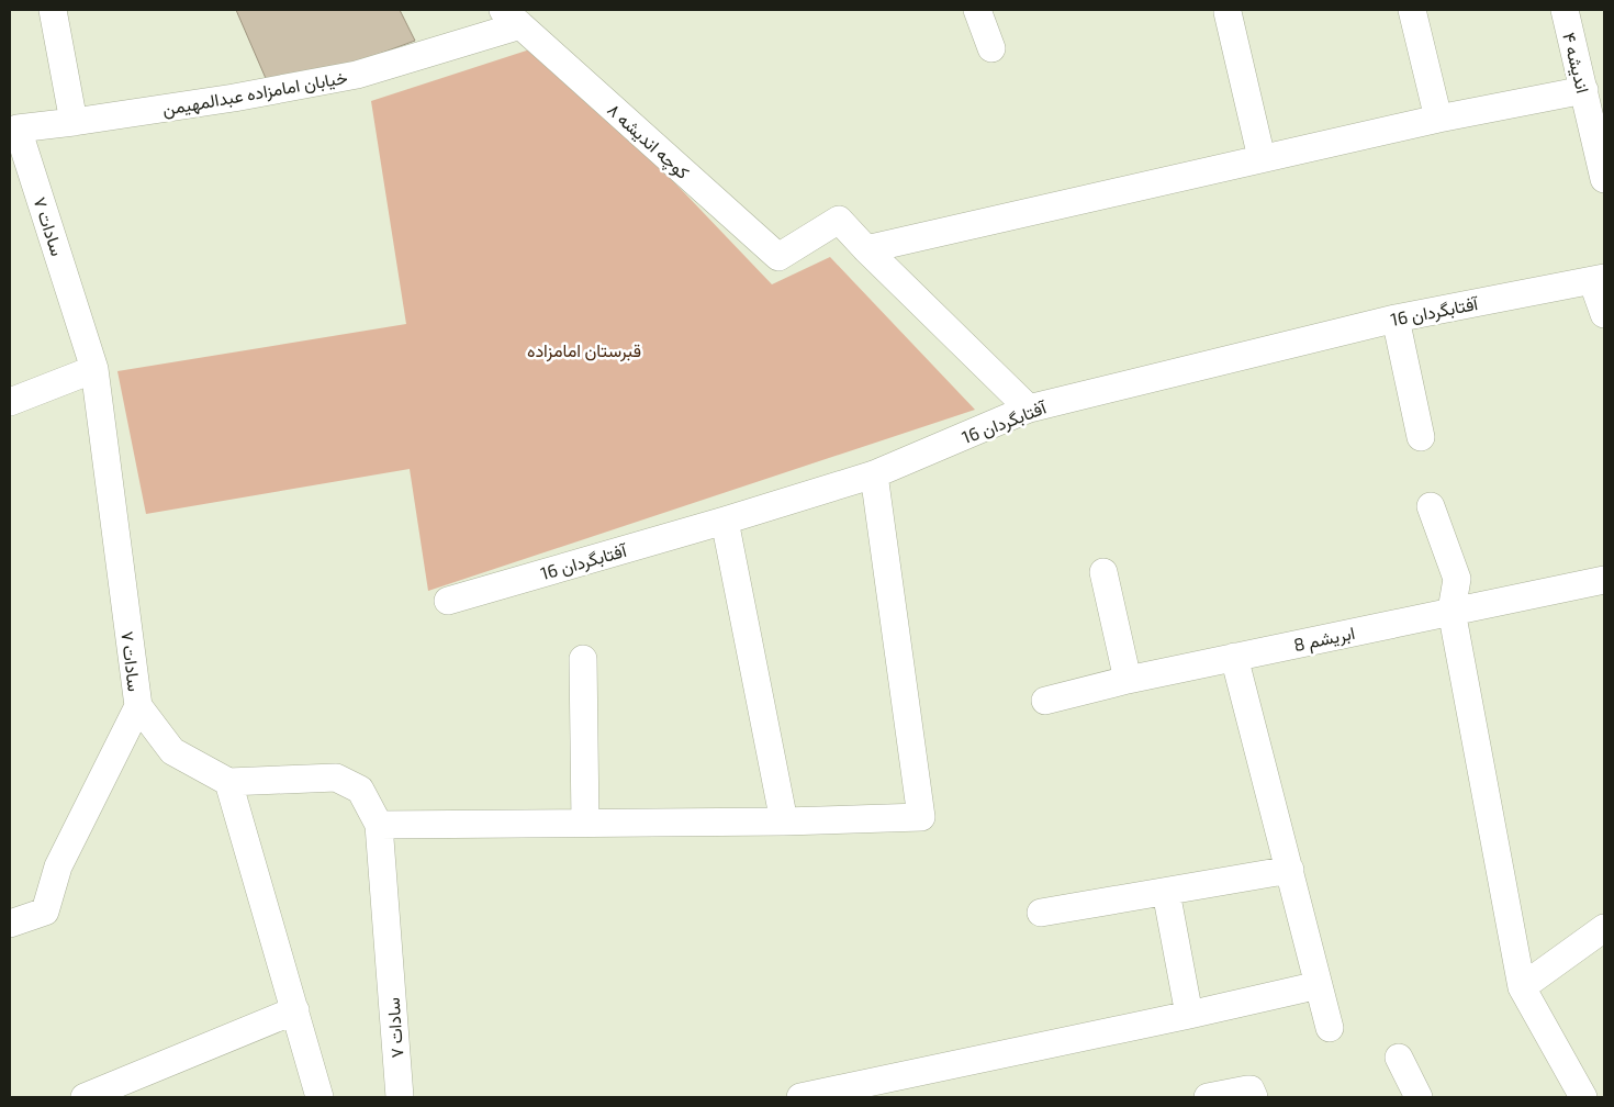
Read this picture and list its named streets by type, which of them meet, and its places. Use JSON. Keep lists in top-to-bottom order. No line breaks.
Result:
{"streets":{"street":["اندیشه ۴","خیابان امامزاده عبدالمهیمن","کوچه اندیشه ۸","سادات ۷","آفتابگردان 16","ابریشم 8"]},"crossings":[["خیابان امامزاده عبدالمهیمن","کوچه اندیشه ۸"],["خیابان امامزاده عبدالمهیمن","سادات ۷"]],"parks":["قبرستان امامزاده"]}
